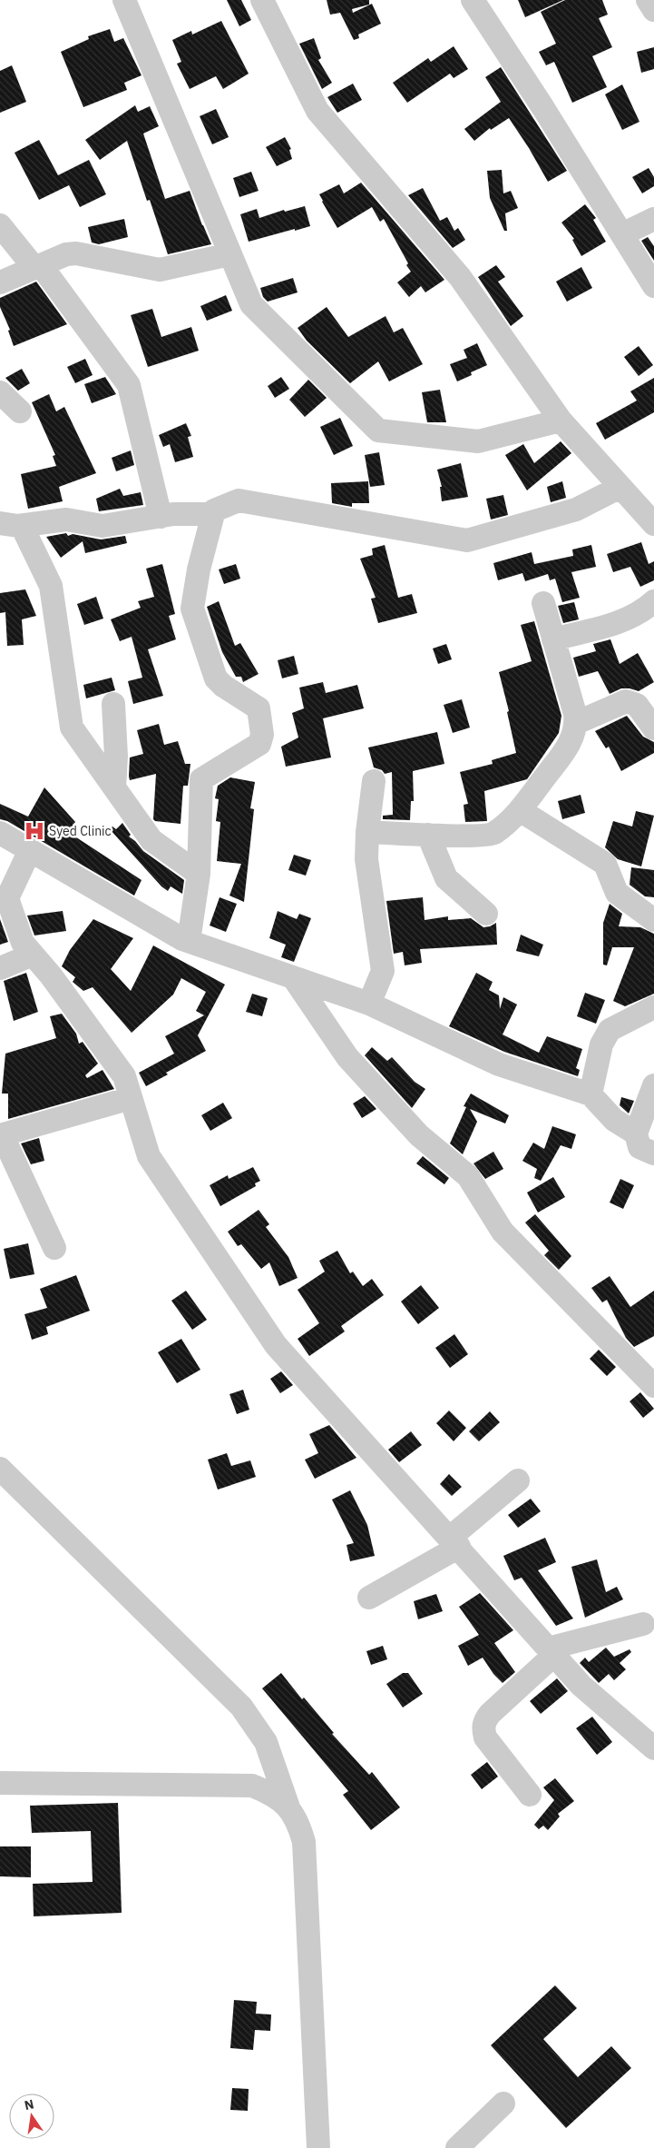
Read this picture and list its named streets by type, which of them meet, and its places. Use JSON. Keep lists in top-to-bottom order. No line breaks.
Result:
{"places":{"hospital":["Syed Clinic"]},"north":"top"}
